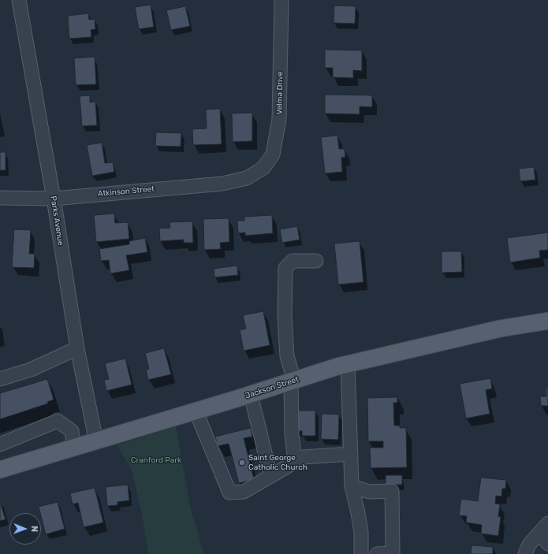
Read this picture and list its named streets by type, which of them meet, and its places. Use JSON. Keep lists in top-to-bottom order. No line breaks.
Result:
{"streets":{"main road":["Jackson Street"],"street":["Velma Drive","Atkinson Street","Parks Avenue"]},"crossings":[["Velma Drive","Atkinson Street"],["Atkinson Street","Parks Avenue"],["Parks Avenue","Jackson Street"]],"parks":["Cranford Park"],"places":["Saint George Catholic Church"],"north":"right"}
